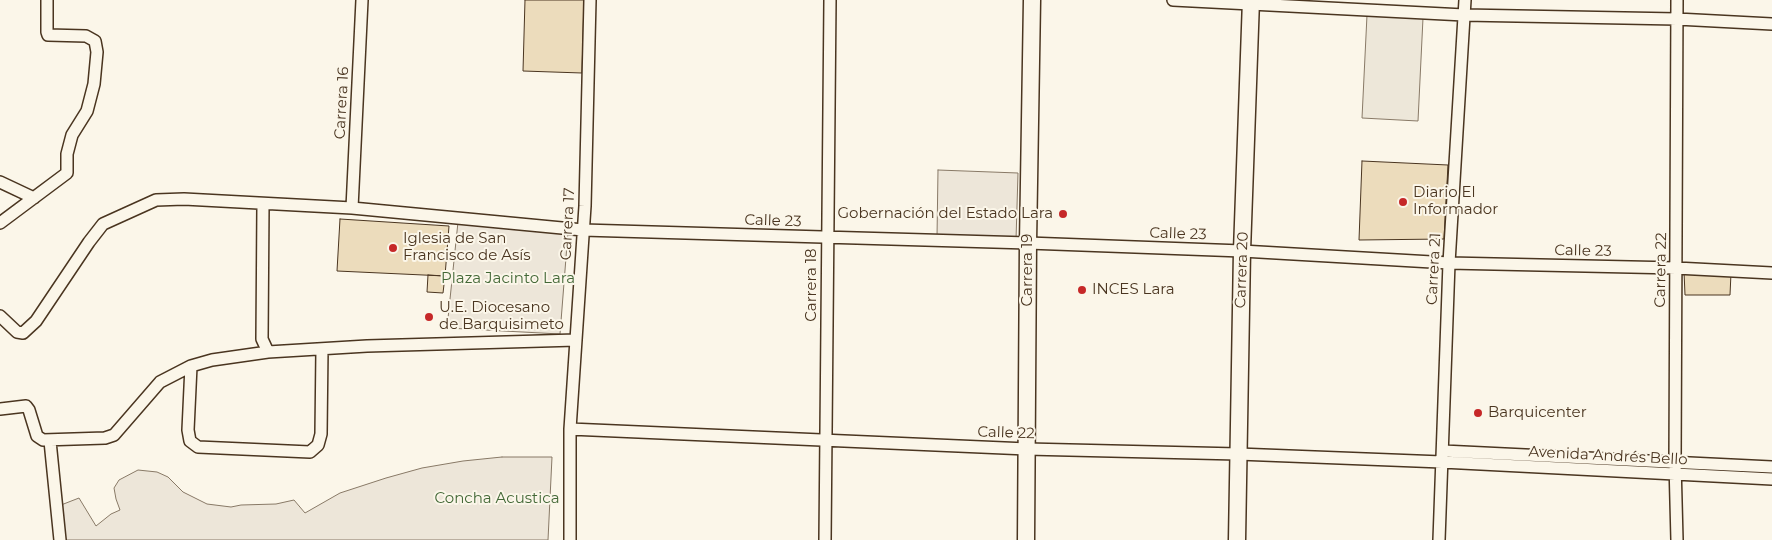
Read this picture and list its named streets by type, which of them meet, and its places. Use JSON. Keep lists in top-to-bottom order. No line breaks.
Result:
{"streets":{"street":["Carrera 16","Calle 23","Carrera 17","Carrera 21","Carrera 19","Carrera 20","Carrera 22","Carrera 18","Calle 22","Avenida Andrés Bello"]},"crossings":[["Carrera 16","Calle 23"],["Calle 23","Carrera 17"],["Calle 23","Carrera 21"],["Calle 23","Carrera 19"],["Calle 23","Carrera 20"],["Calle 23","Carrera 22"],["Calle 23","Carrera 18"],["Carrera 17","Calle 22"],["Carrera 21","Calle 22"],["Carrera 21","Avenida Andrés Bello"],["Carrera 19","Calle 22"],["Carrera 20","Calle 22"],["Carrera 22","Avenida Andrés Bello"],["Carrera 18","Calle 22"],["Calle 22","Avenida Andrés Bello"]],"parks":["Plaza Jacinto Lara","Concha Acustica"],"places":["Diario El Informador","Gobernación del Estado Lara","Iglesia de San Francisco de Asís","INCES Lara","U.E. Diocesano de Barquisimeto","Barquicenter"]}
